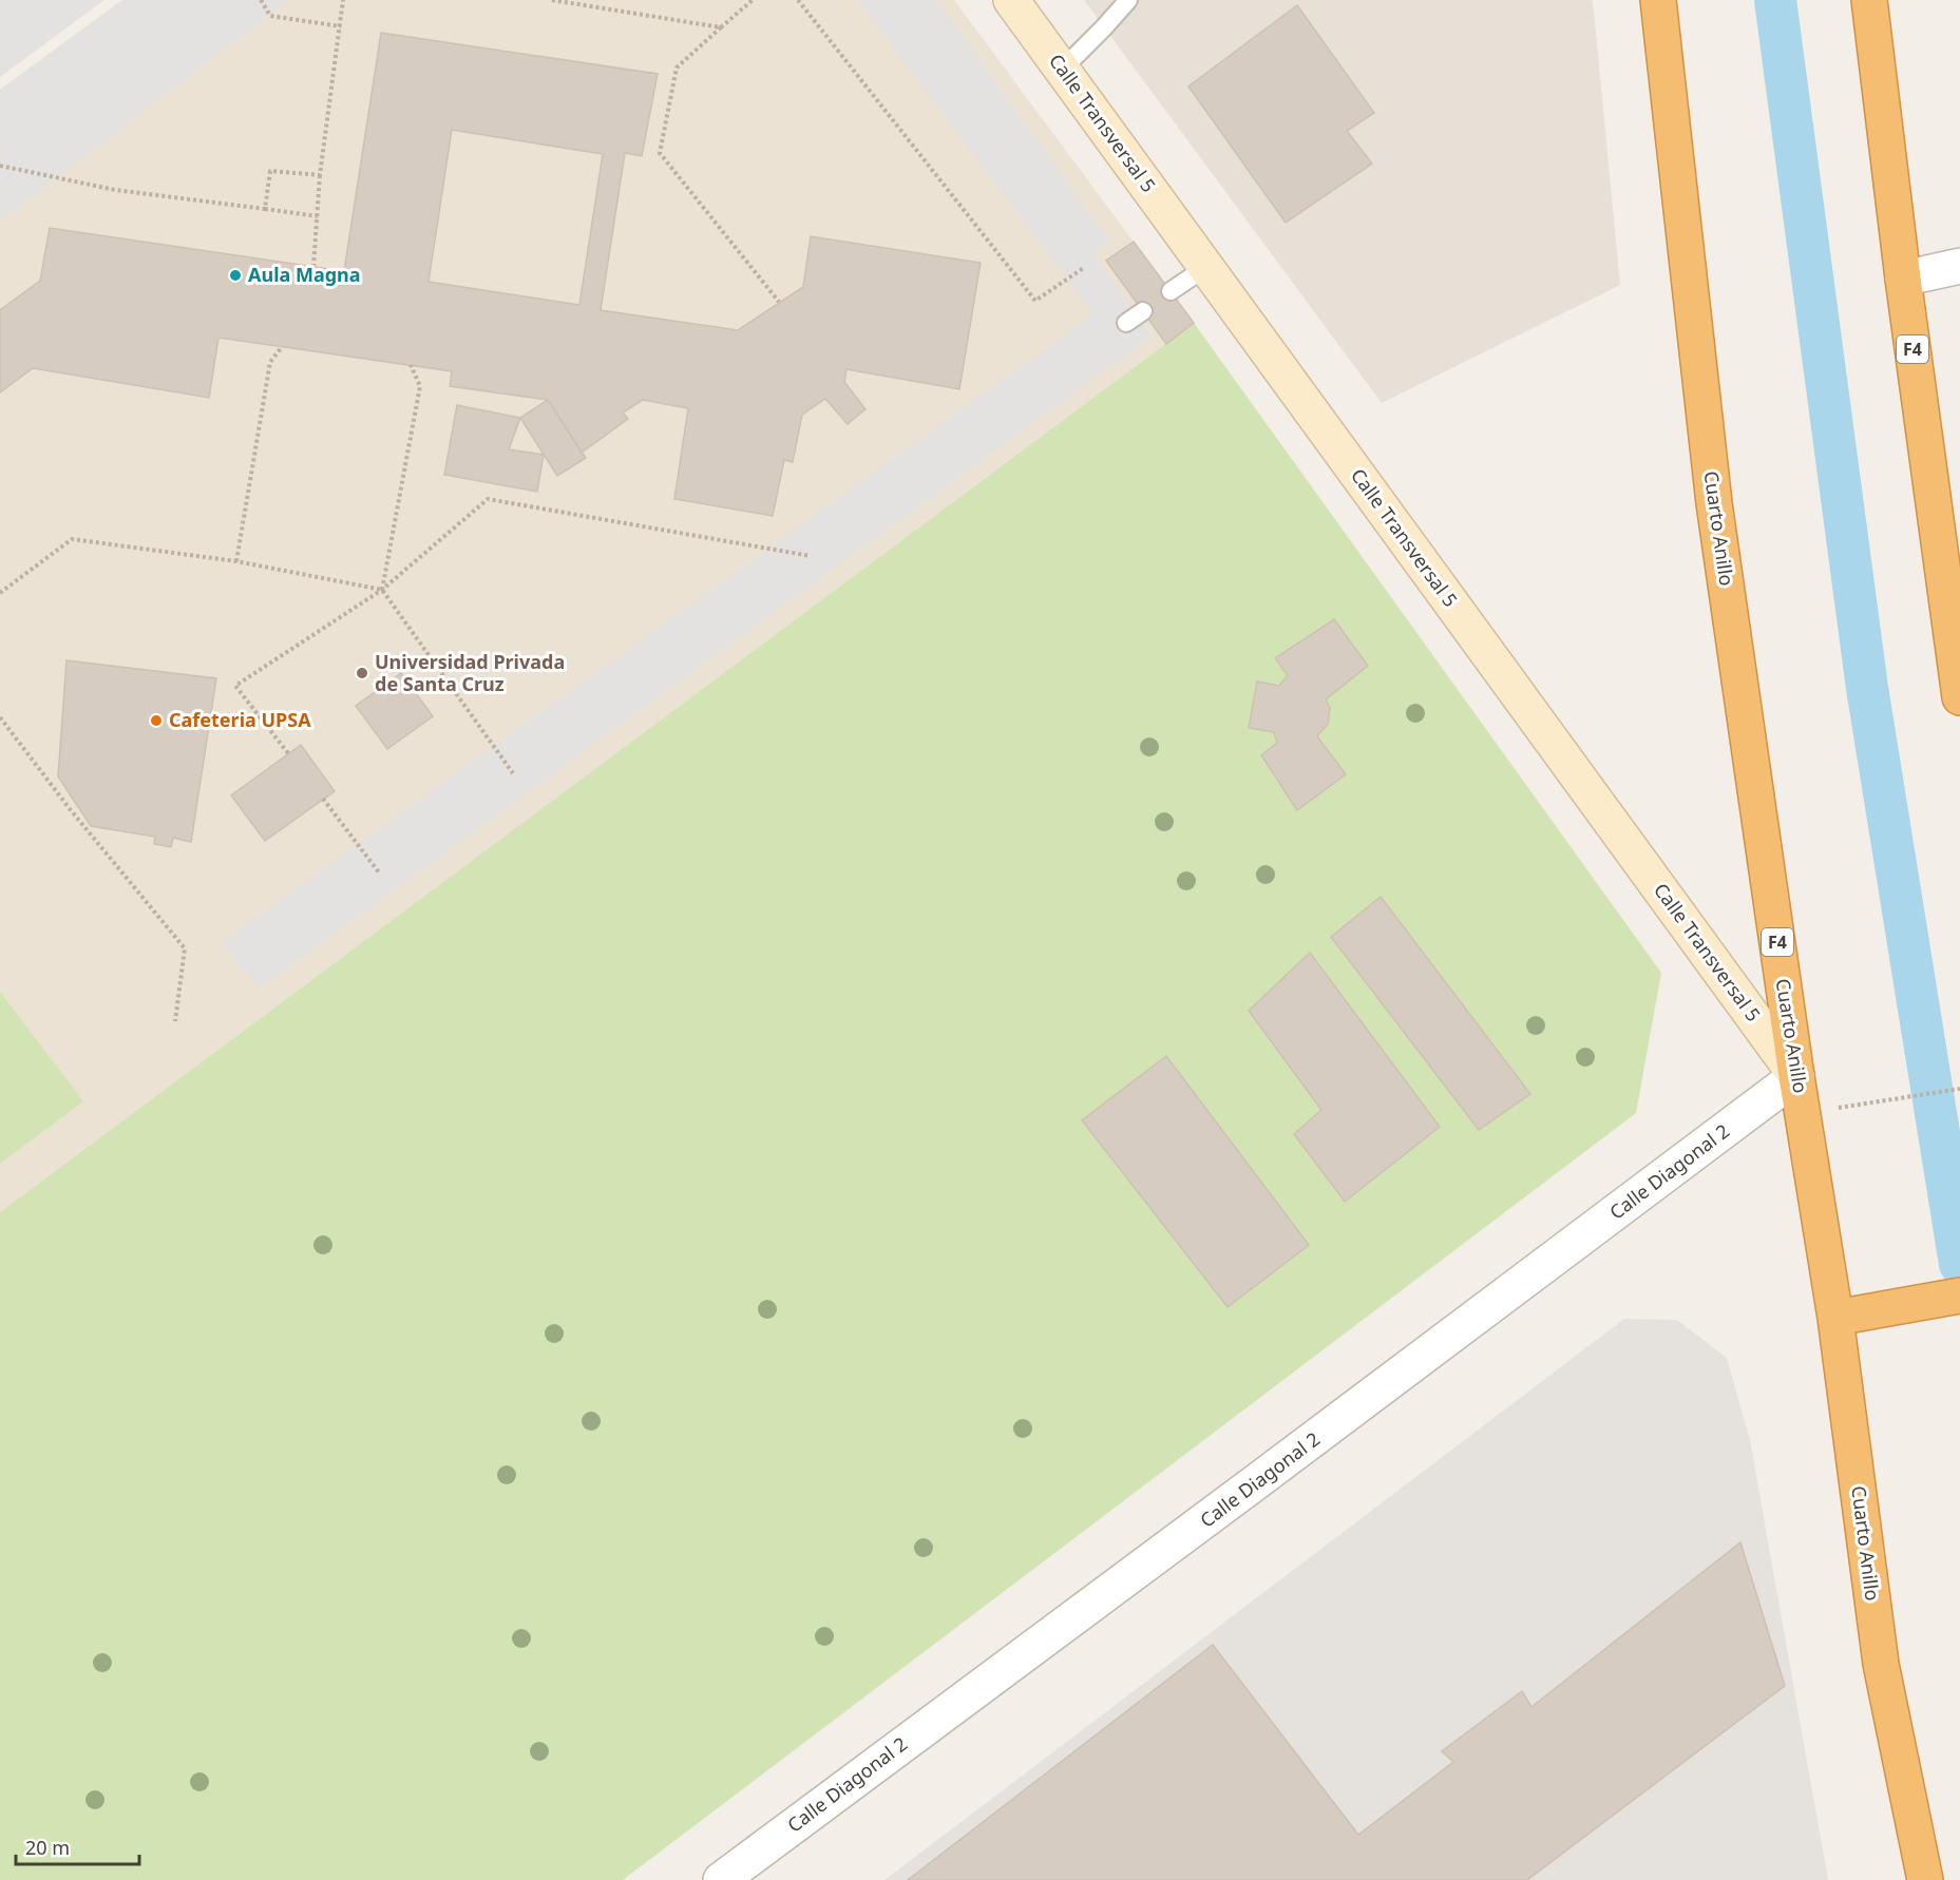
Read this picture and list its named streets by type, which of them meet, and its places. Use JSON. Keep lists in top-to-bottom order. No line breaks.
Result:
{"streets":{"highway":["F4","Cuarto Anillo"],"street":["Calle Transversal 5","Calle Diagonal 2"]},"crossings":[["Calle Transversal 5","Cuarto Anillo"],["Calle Transversal 5","Calle Diagonal 2"],["Cuarto Anillo","Calle Diagonal 2"]],"places":["Aula Magna","Universidad Privada de Santa Cruz","Cafeteria UPSA"],"scale_bar":"20 m"}
